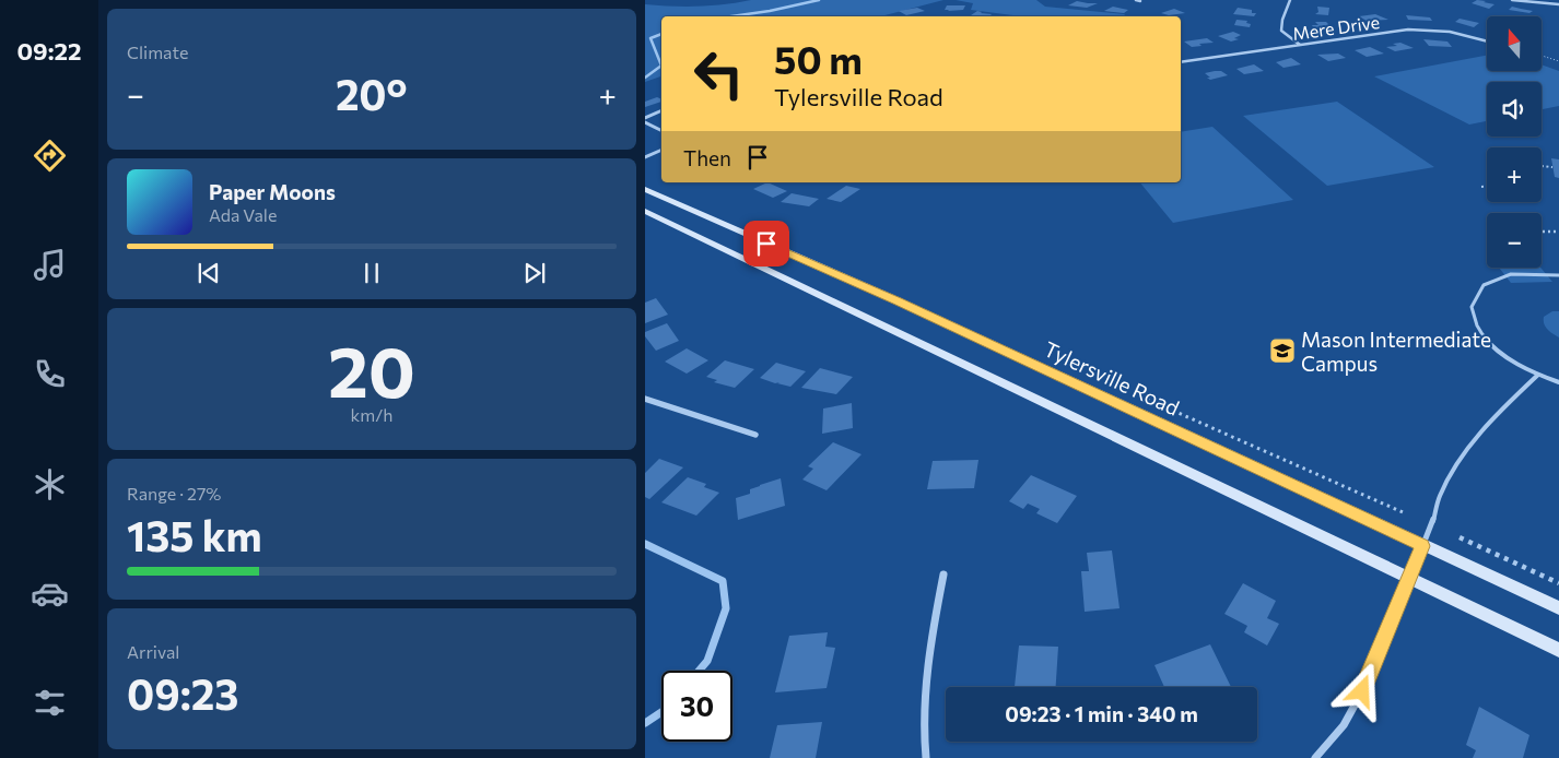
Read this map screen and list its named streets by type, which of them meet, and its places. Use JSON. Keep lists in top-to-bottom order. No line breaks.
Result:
{"streets":{"main road":["Tylersville Road"],"street":["Mere Drive"]},"places":{"school or university":["Mason Intermediate Campus"]},"north":"top","page":{"tabs":"09:22","tile":["Climate",["20","km/h"],["Range · 27%","135 km"],["Arrival","09:23"]],"map_buttons":["+","−"],"turn":["50 m","Tylersville Road"],"heat":["−","20°","+"],"then":"Then","song":["Paper Moons","Ada Vale"],"limit":"30","trip":"09:23 · 1 min · 340 m"}}
